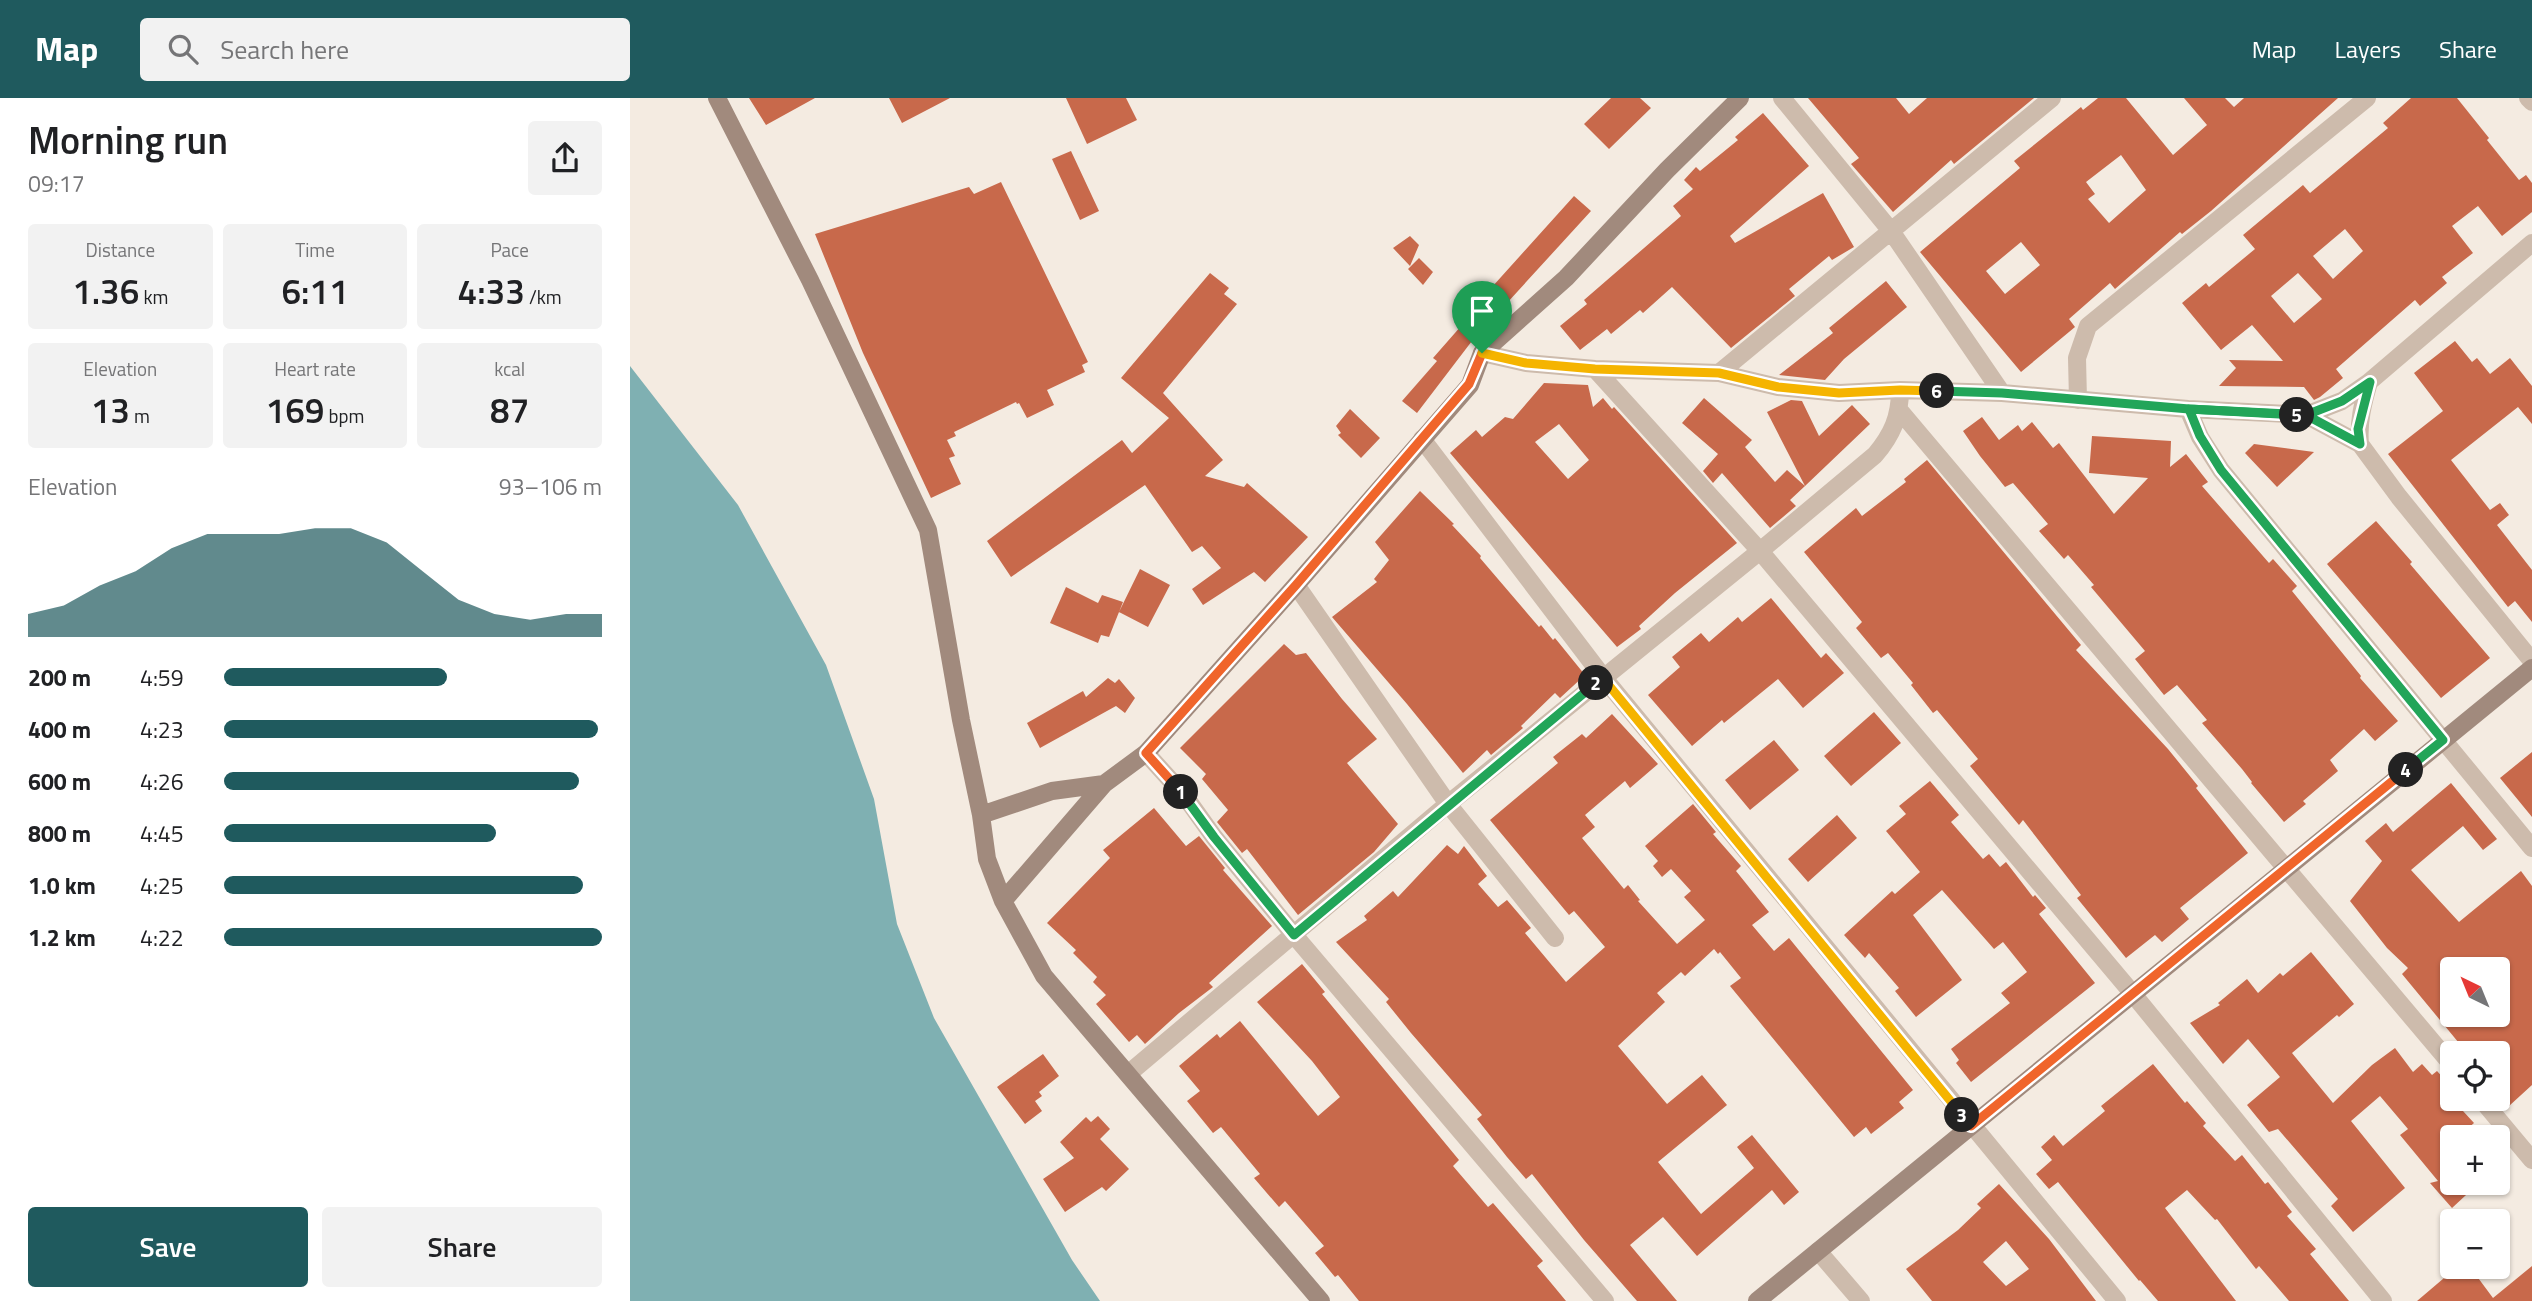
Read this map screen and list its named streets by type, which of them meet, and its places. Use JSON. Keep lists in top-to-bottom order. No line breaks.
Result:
{"north":"top left","page":{"header":"Map","search":"Search here","nav":["Map","Layers","Share"],"heading":["Morning run","09:17"],"stats":[["Distance","1.36 km"],["Time","6:11"],["Pace","4:33 /km"],["Elevation","13 m"],["Heart rate","169 bpm"],["kcal","87"]],"pins":["6","5","2","4","1","3"],"chart":["Elevation","93–106 m"],"list":[{"name":"200 m","note":"4:59"},{"name":"400 m","note":"4:23"},{"name":"600 m","note":"4:26"},{"name":"800 m","note":"4:45"},{"name":"1.0 km","note":"4:25"},{"name":"1.2 km","note":"4:22"}],"map_buttons":["+","−"],"buttons":["Save","Share"]}}
